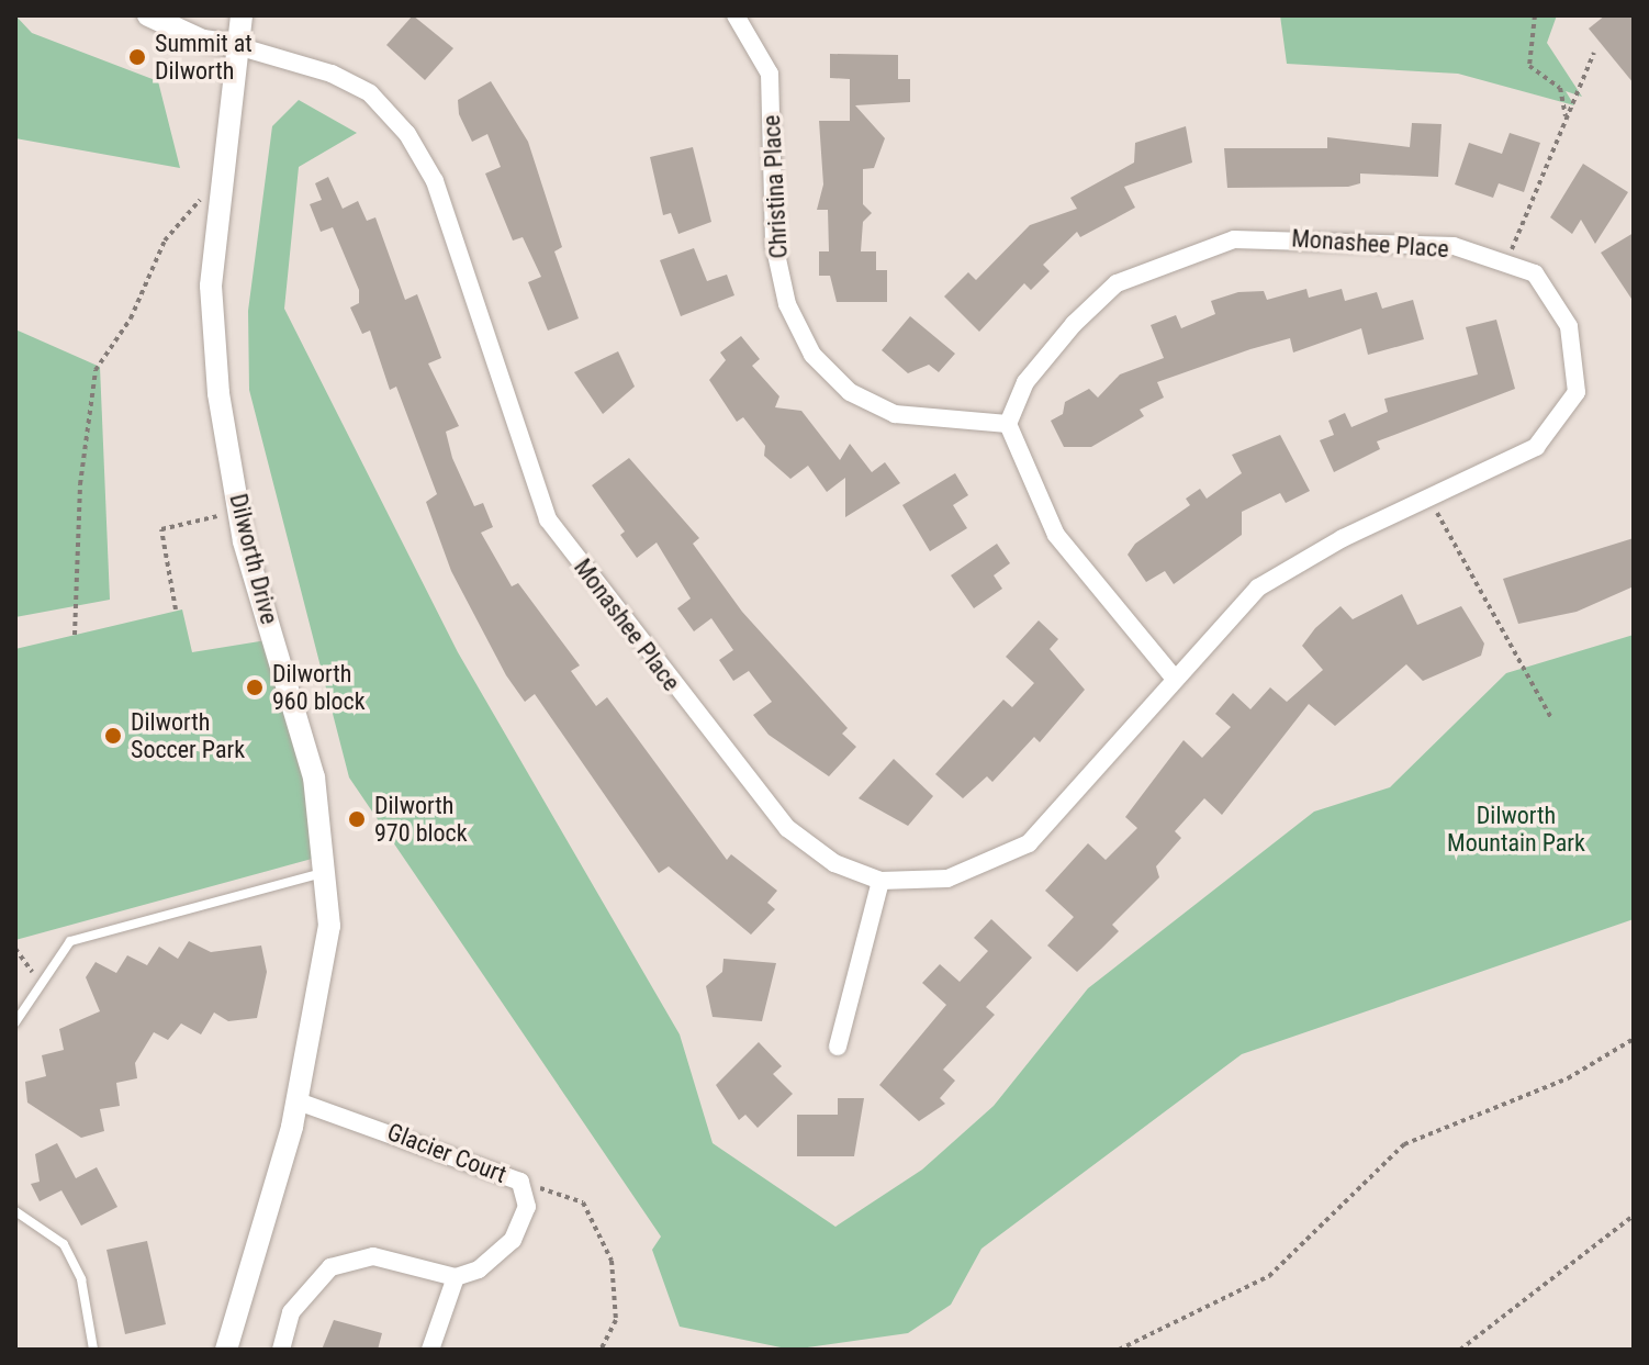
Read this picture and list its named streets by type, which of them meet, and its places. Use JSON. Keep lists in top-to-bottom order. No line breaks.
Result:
{"streets":{"street":["Christina Place","Monashee Place","Dilworth Drive","Glacier Court"]},"crossings":[["Christina Place","Monashee Place"],["Monashee Place","Dilworth Drive"],["Dilworth Drive","Glacier Court"]],"parks":["Dilworth Mountain Park"],"places":["Summit at Dilworth","Dilworth 960 block","Dilworth Soccer Park","Dilworth 970 block"]}
